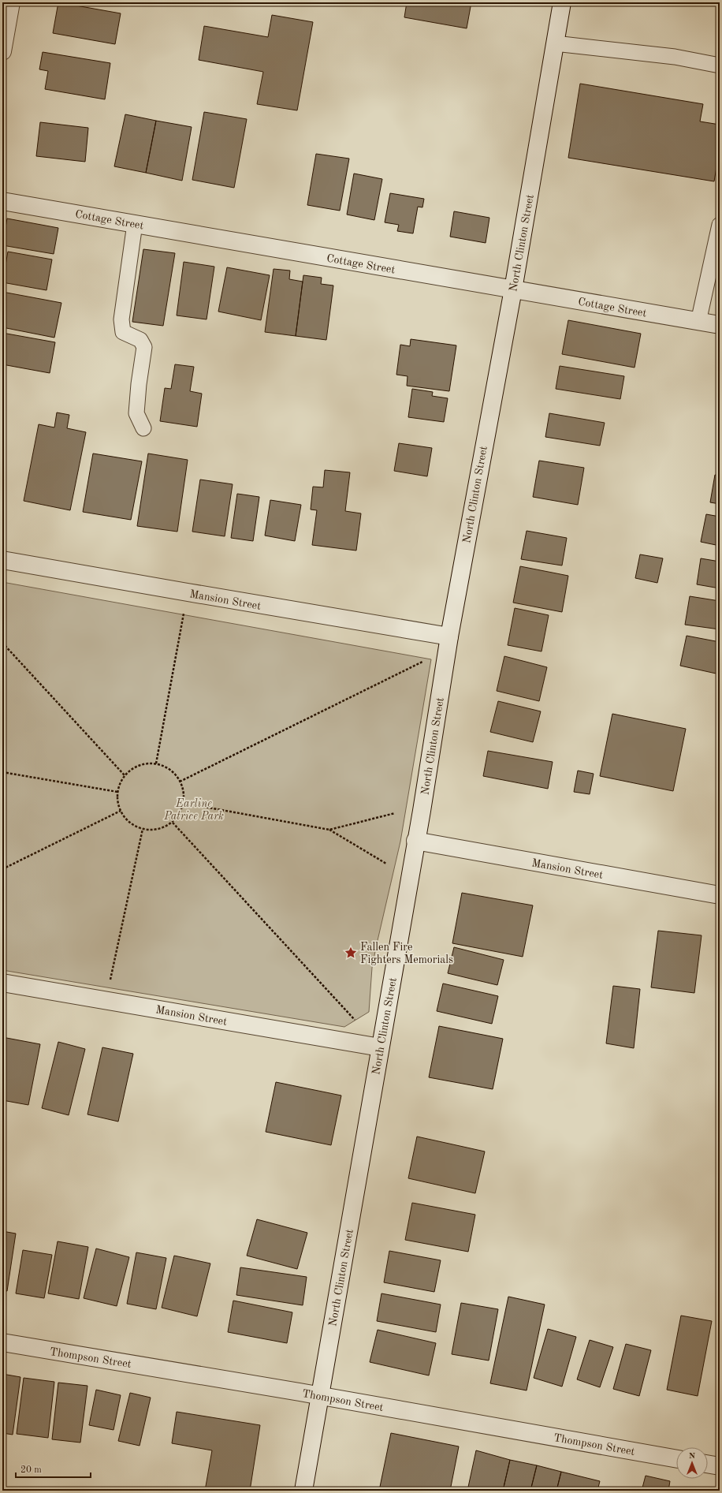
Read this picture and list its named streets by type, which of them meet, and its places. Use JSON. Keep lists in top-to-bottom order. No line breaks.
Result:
{"streets":{"street":["Cottage Street","North Clinton Street","Mansion Street","Thompson Street"]},"crossings":[["Cottage Street","North Clinton Street"],["North Clinton Street","Mansion Street"],["North Clinton Street","Thompson Street"]],"parks":["Earline Patrice Park"],"places":{"place":["Fallen Fire Fighters Memorials"]},"scale_bar":"20 m","north":"top"}
